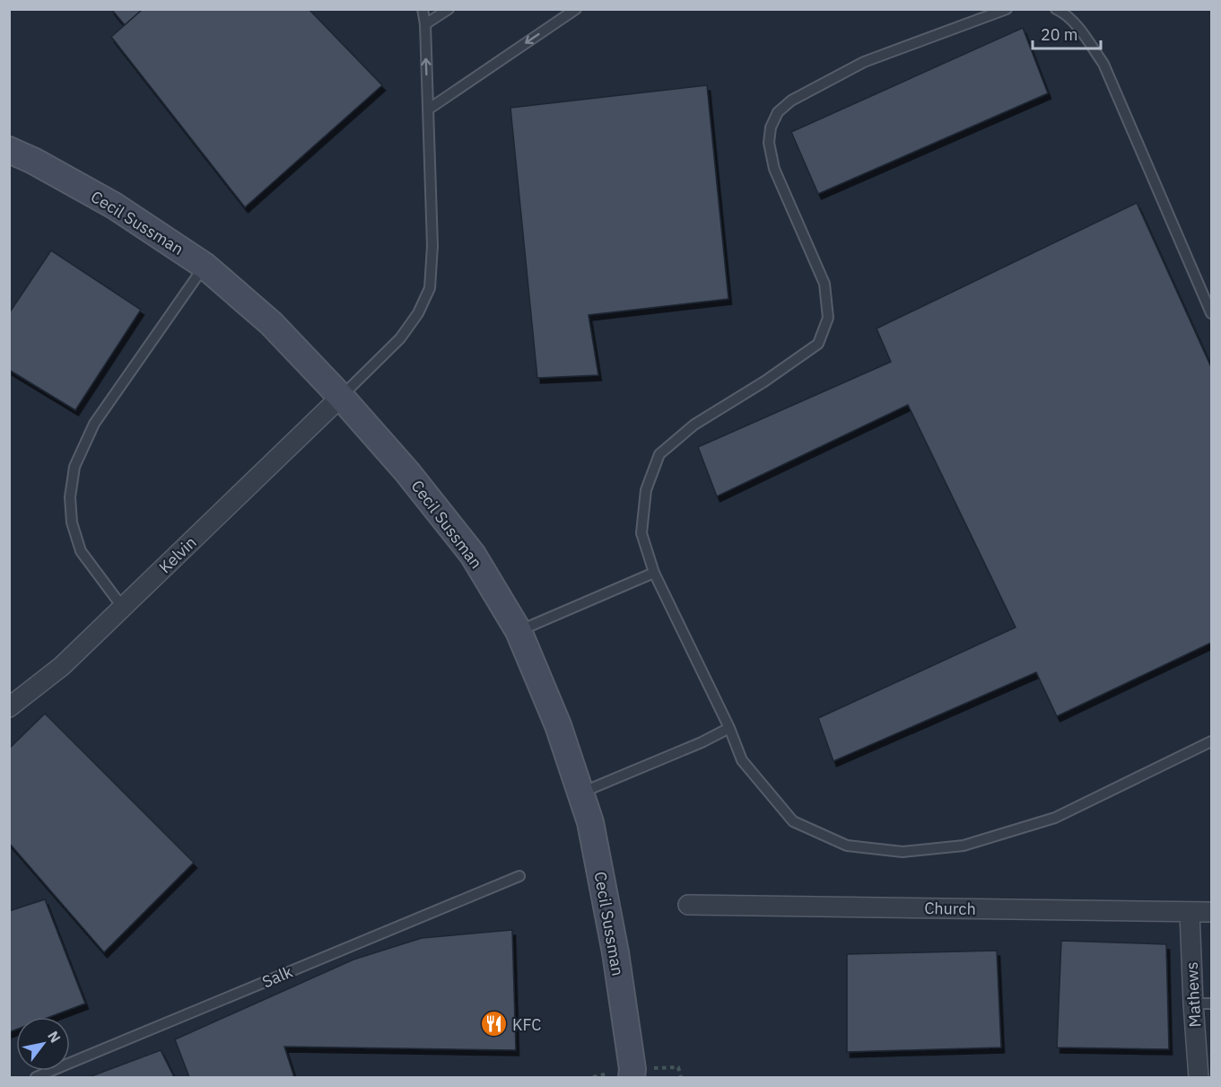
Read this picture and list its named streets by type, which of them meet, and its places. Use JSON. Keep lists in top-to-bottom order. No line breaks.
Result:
{"streets":{"main road":["Cecil Sussman"],"street":["Kelvin","Church","Mathews"],"lane":["Salk"]},"crossings":[["Cecil Sussman","Kelvin"],["Church","Mathews"]],"places":{"restaurant":["KFC"]},"scale_bar":"20 m","north":"top right"}
